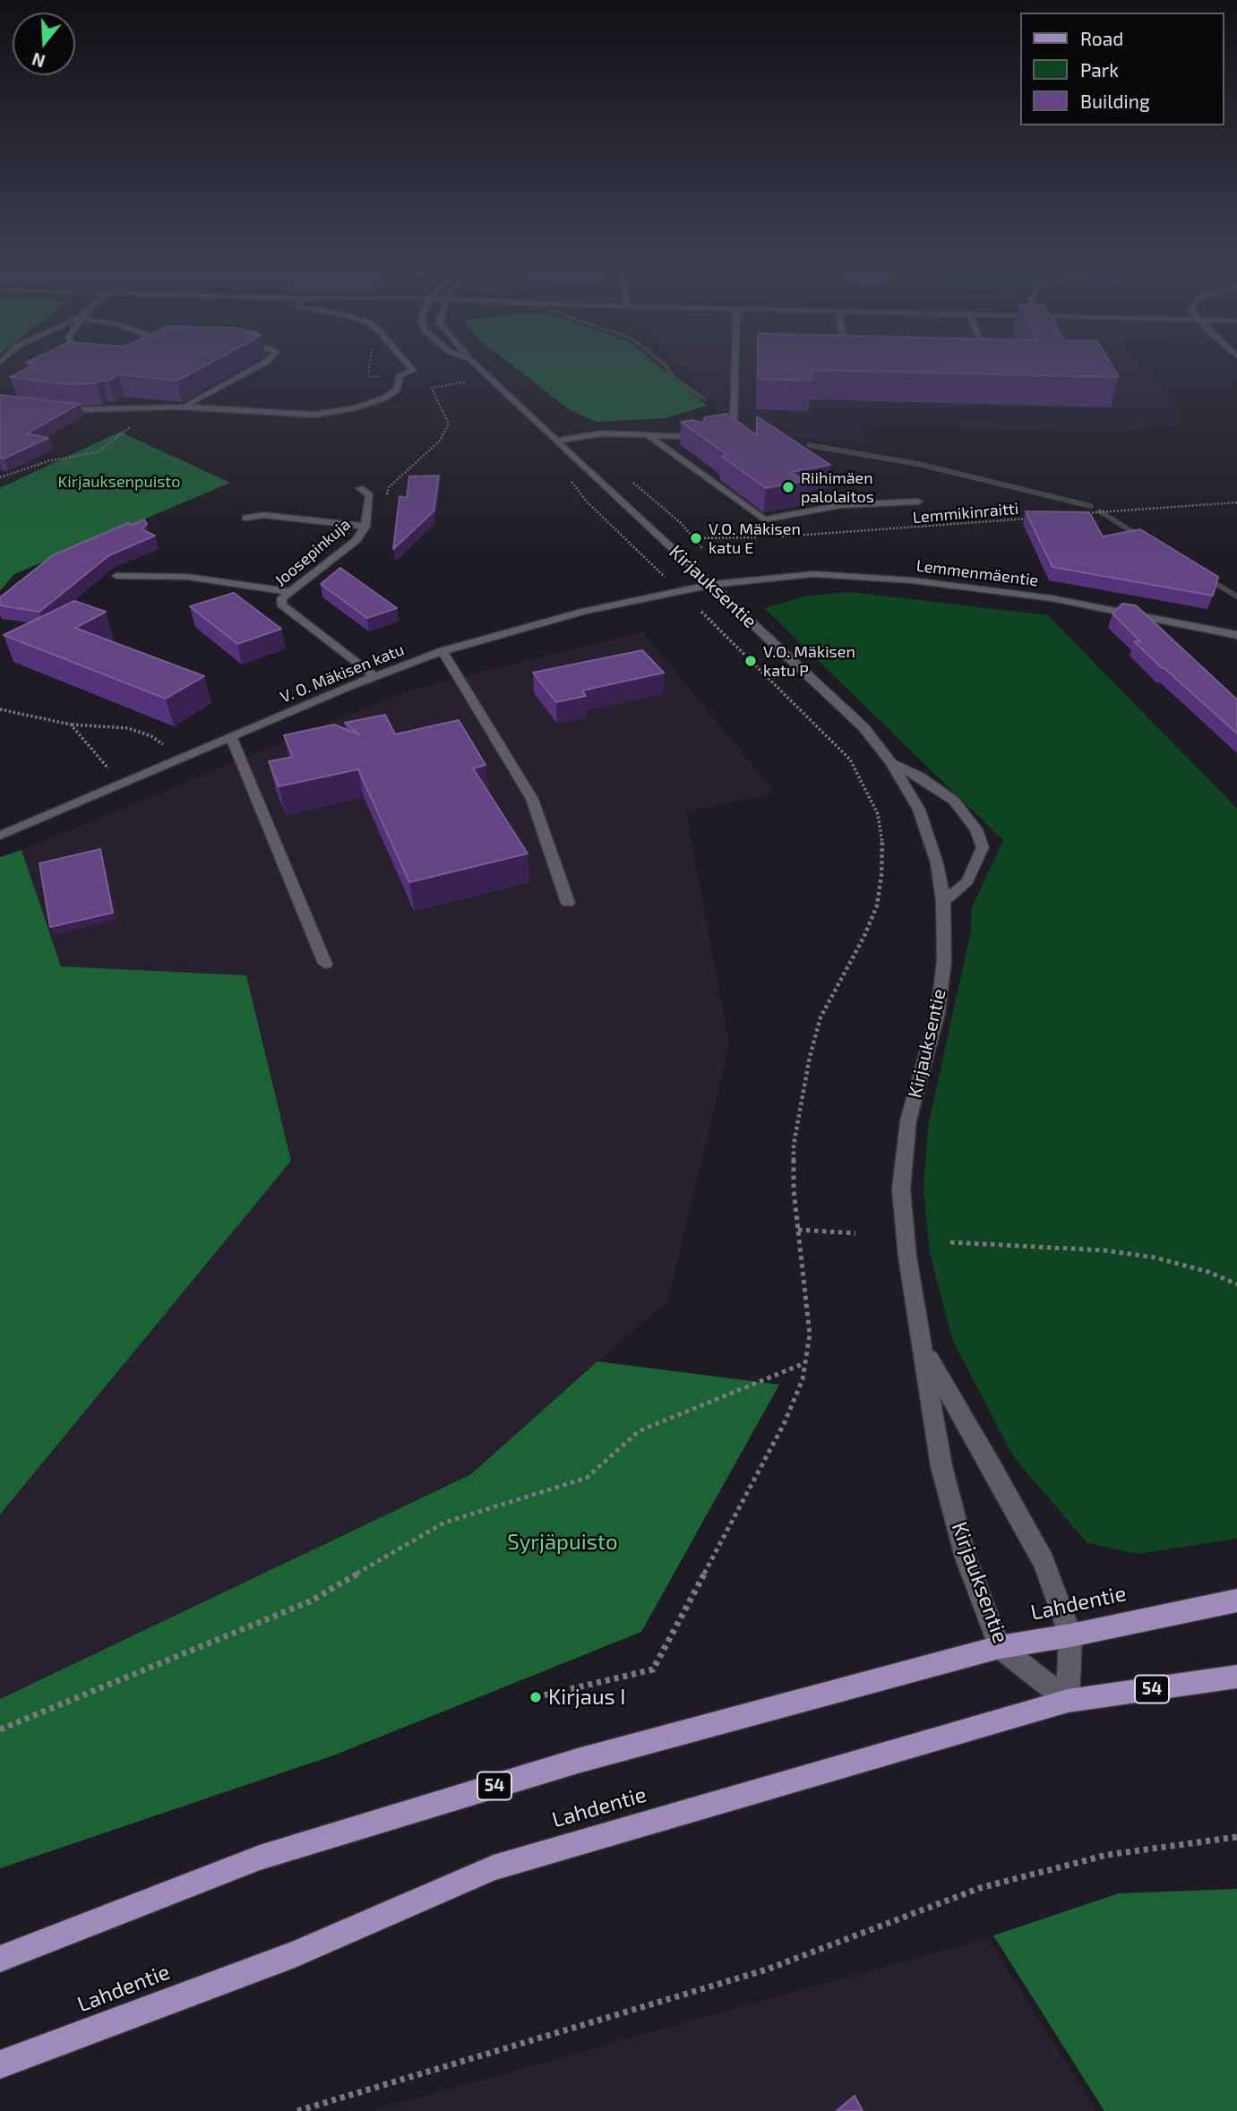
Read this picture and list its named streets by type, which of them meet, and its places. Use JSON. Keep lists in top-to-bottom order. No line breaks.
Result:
{"streets":{"main road":["Lahdentie","54"],"street":["Joosepinkuja","Lemmenmäentie","Kirjauksentie","V. O. Mäkisen katu"],"path":["Lemmikinraitti"]},"crossings":[["Joosepinkuja","V. O. Mäkisen katu"],["Lemmenmäentie","Kirjauksentie"],["Lemmenmäentie","V. O. Mäkisen katu"],["Kirjauksentie","V. O. Mäkisen katu"],["Kirjauksentie","Lahdentie"]],"parks":["Kirjauksenpuisto","Syrjäpuisto"],"places":["Riihimäen palolaitos","V.O. Mäkisen katu E","V.O. Mäkisen katu P","Kirjaus I"],"legend":["Road","Park","Building"],"north":"bottom"}
